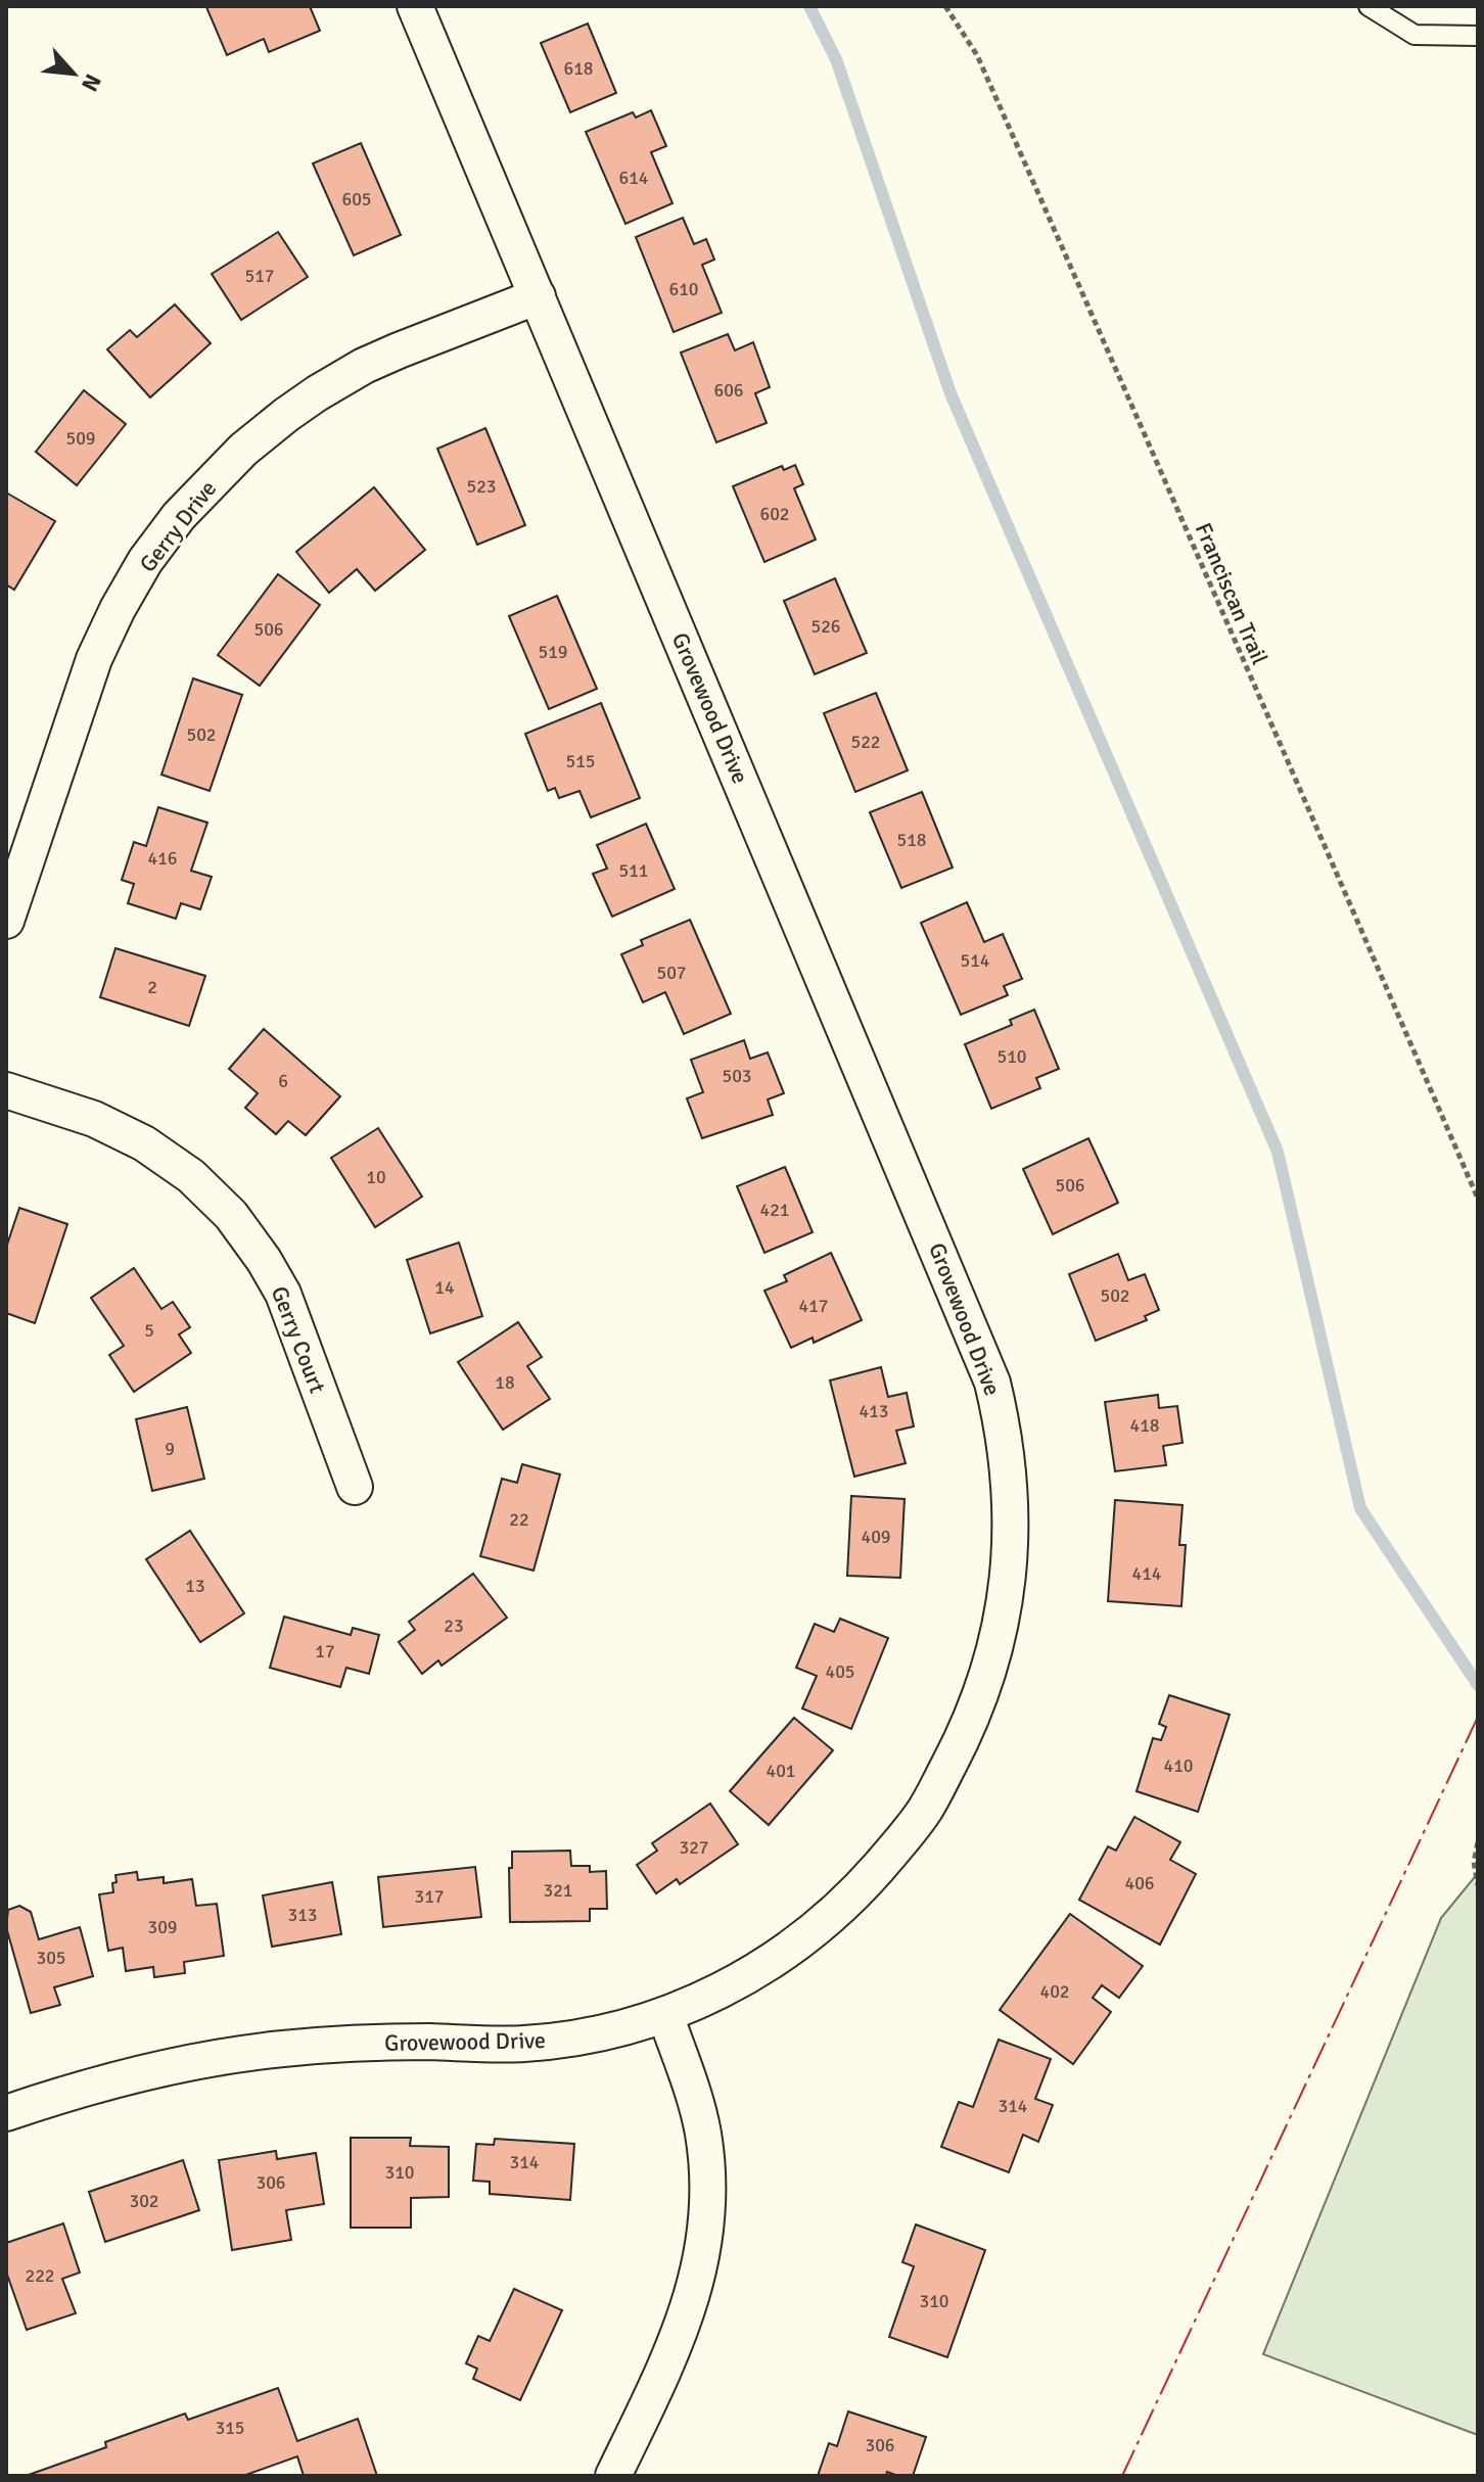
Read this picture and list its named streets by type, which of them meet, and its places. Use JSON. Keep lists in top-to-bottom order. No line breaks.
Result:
{"streets":{"street":["Gerry Drive","Grovewood Drive","Gerry Court"],"path":["Franciscan Trail"]},"crossings":[["Gerry Drive","Grovewood Drive"]],"house_numbers":["618","614","605","517","610","606","509","523","602","526","506","519","502","522","515","518","416","511","514","507","2","510","503","6","10","506","421","14","502","417","5","18","413","418","9","22","409","414","13","23","17","405","410","401","327","406","321","317","313","309","305","402","314","314","310","306","302","222","310","315","306"],"north":"bottom right"}
